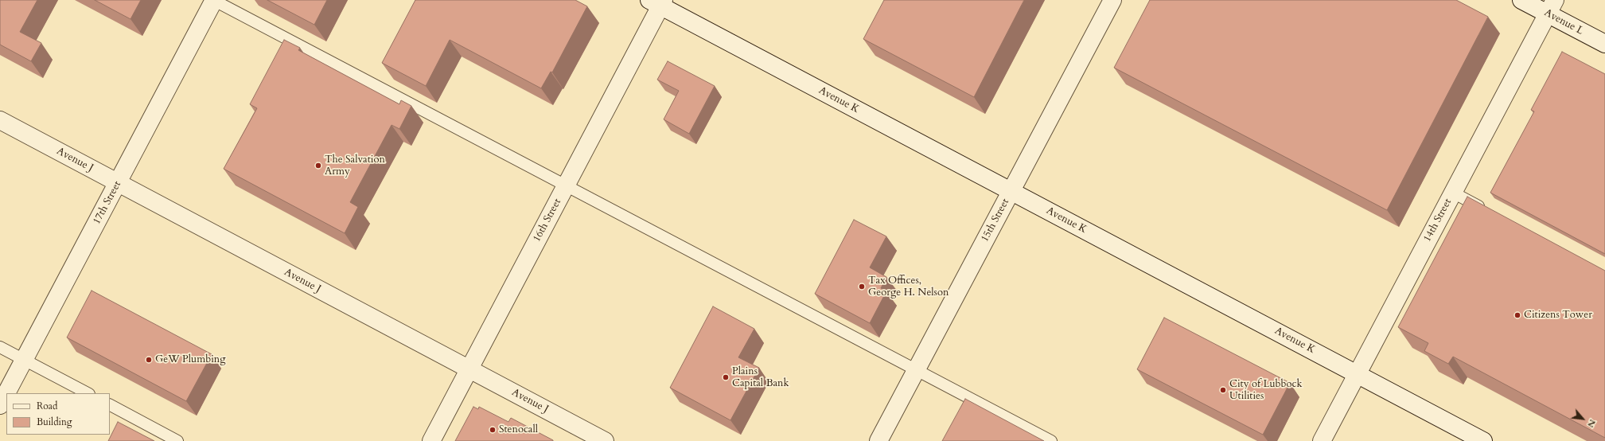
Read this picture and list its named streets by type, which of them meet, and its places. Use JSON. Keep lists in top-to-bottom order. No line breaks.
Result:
{"streets":{"street":["Avenue L","Avenue K","Avenue J","17th Street","16th Street","15th Street","14th Street"]},"crossings":[["Avenue L","14th Street"],["Avenue K","16th Street"],["Avenue K","15th Street"],["Avenue K","14th Street"],["Avenue J","17th Street"],["Avenue J","16th Street"]],"places":["The Salvation Army","Tax Offices, George H. Nelson","Citizens Tower","GeW Plumbing","Plains Capital Bank","City of Lubbock Utilities","Stenocall"],"legend":["Road","Building"],"north":"bottom right"}
